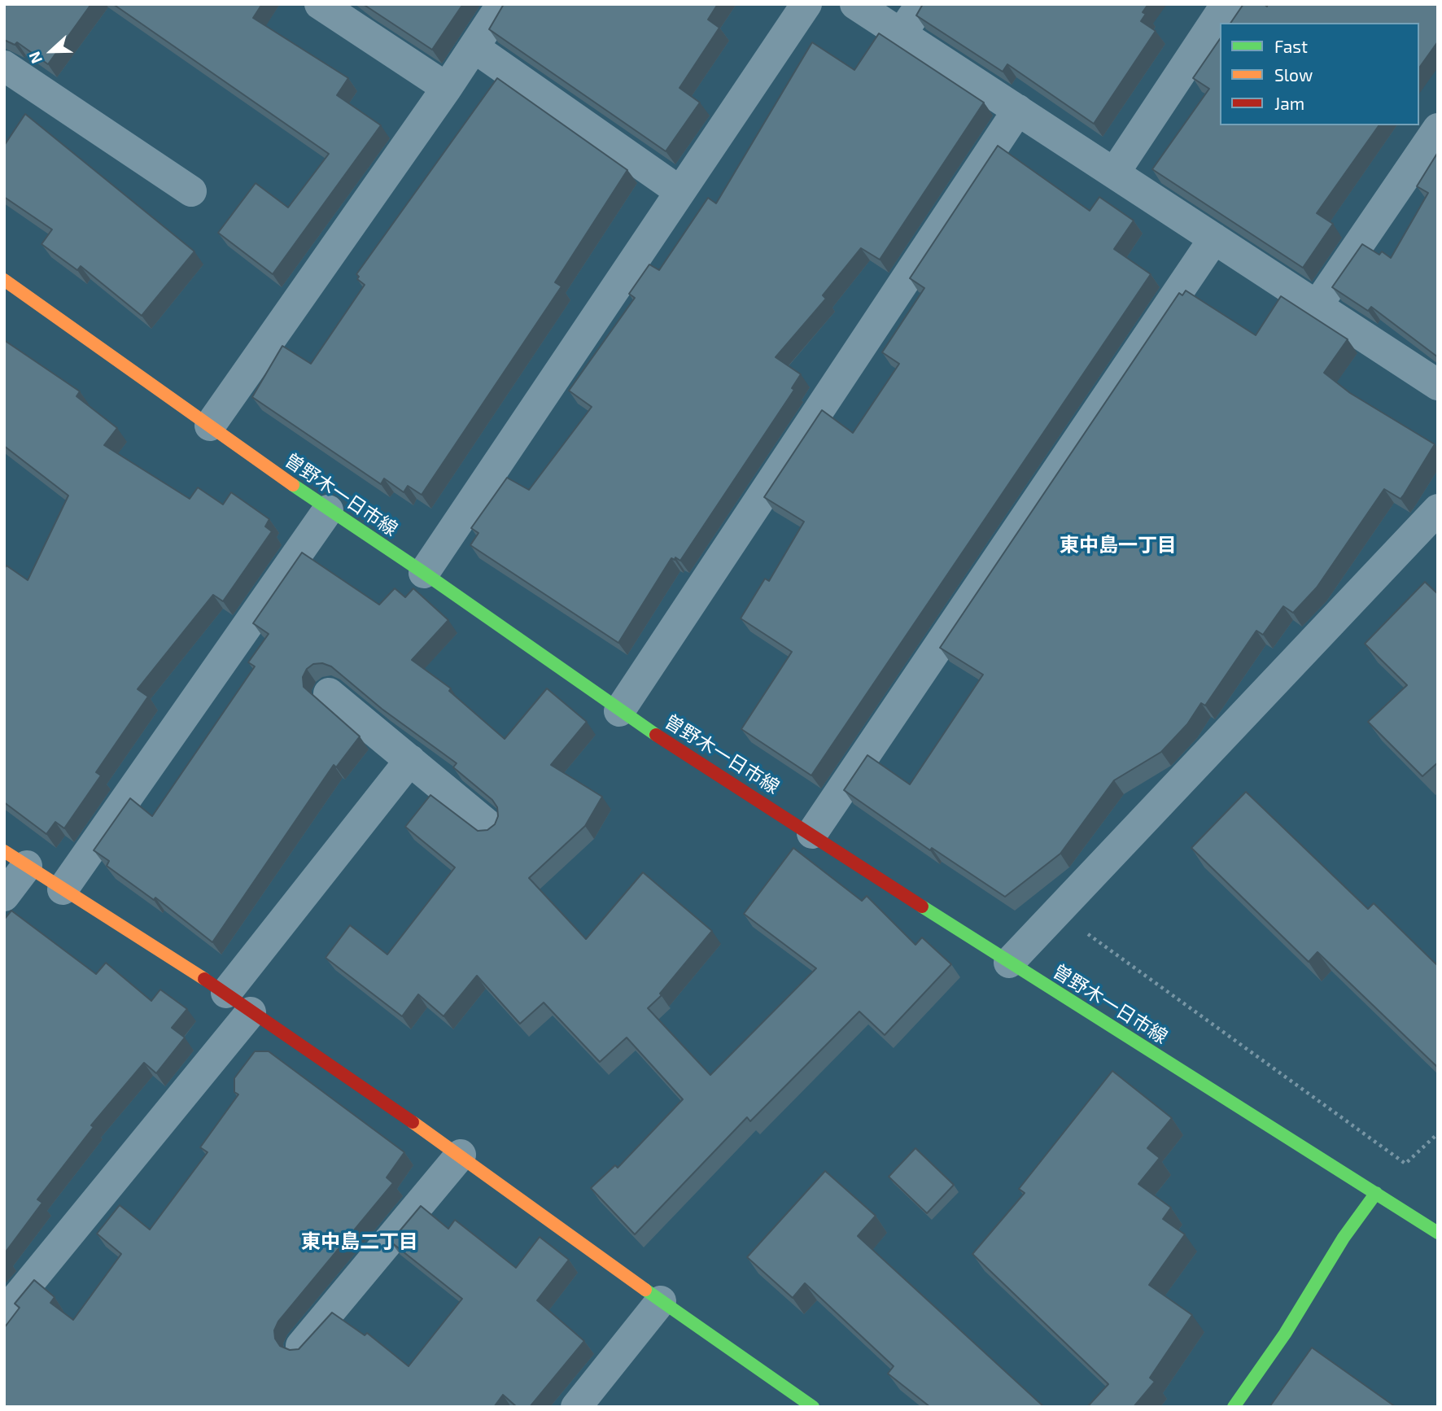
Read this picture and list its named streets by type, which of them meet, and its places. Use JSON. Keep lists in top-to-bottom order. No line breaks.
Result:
{"streets":{"main road":["曽野木一日市線"]},"districts":["東中島一丁目","東中島二丁目"],"legend":["Fast","Slow","Jam"],"north":"left"}
